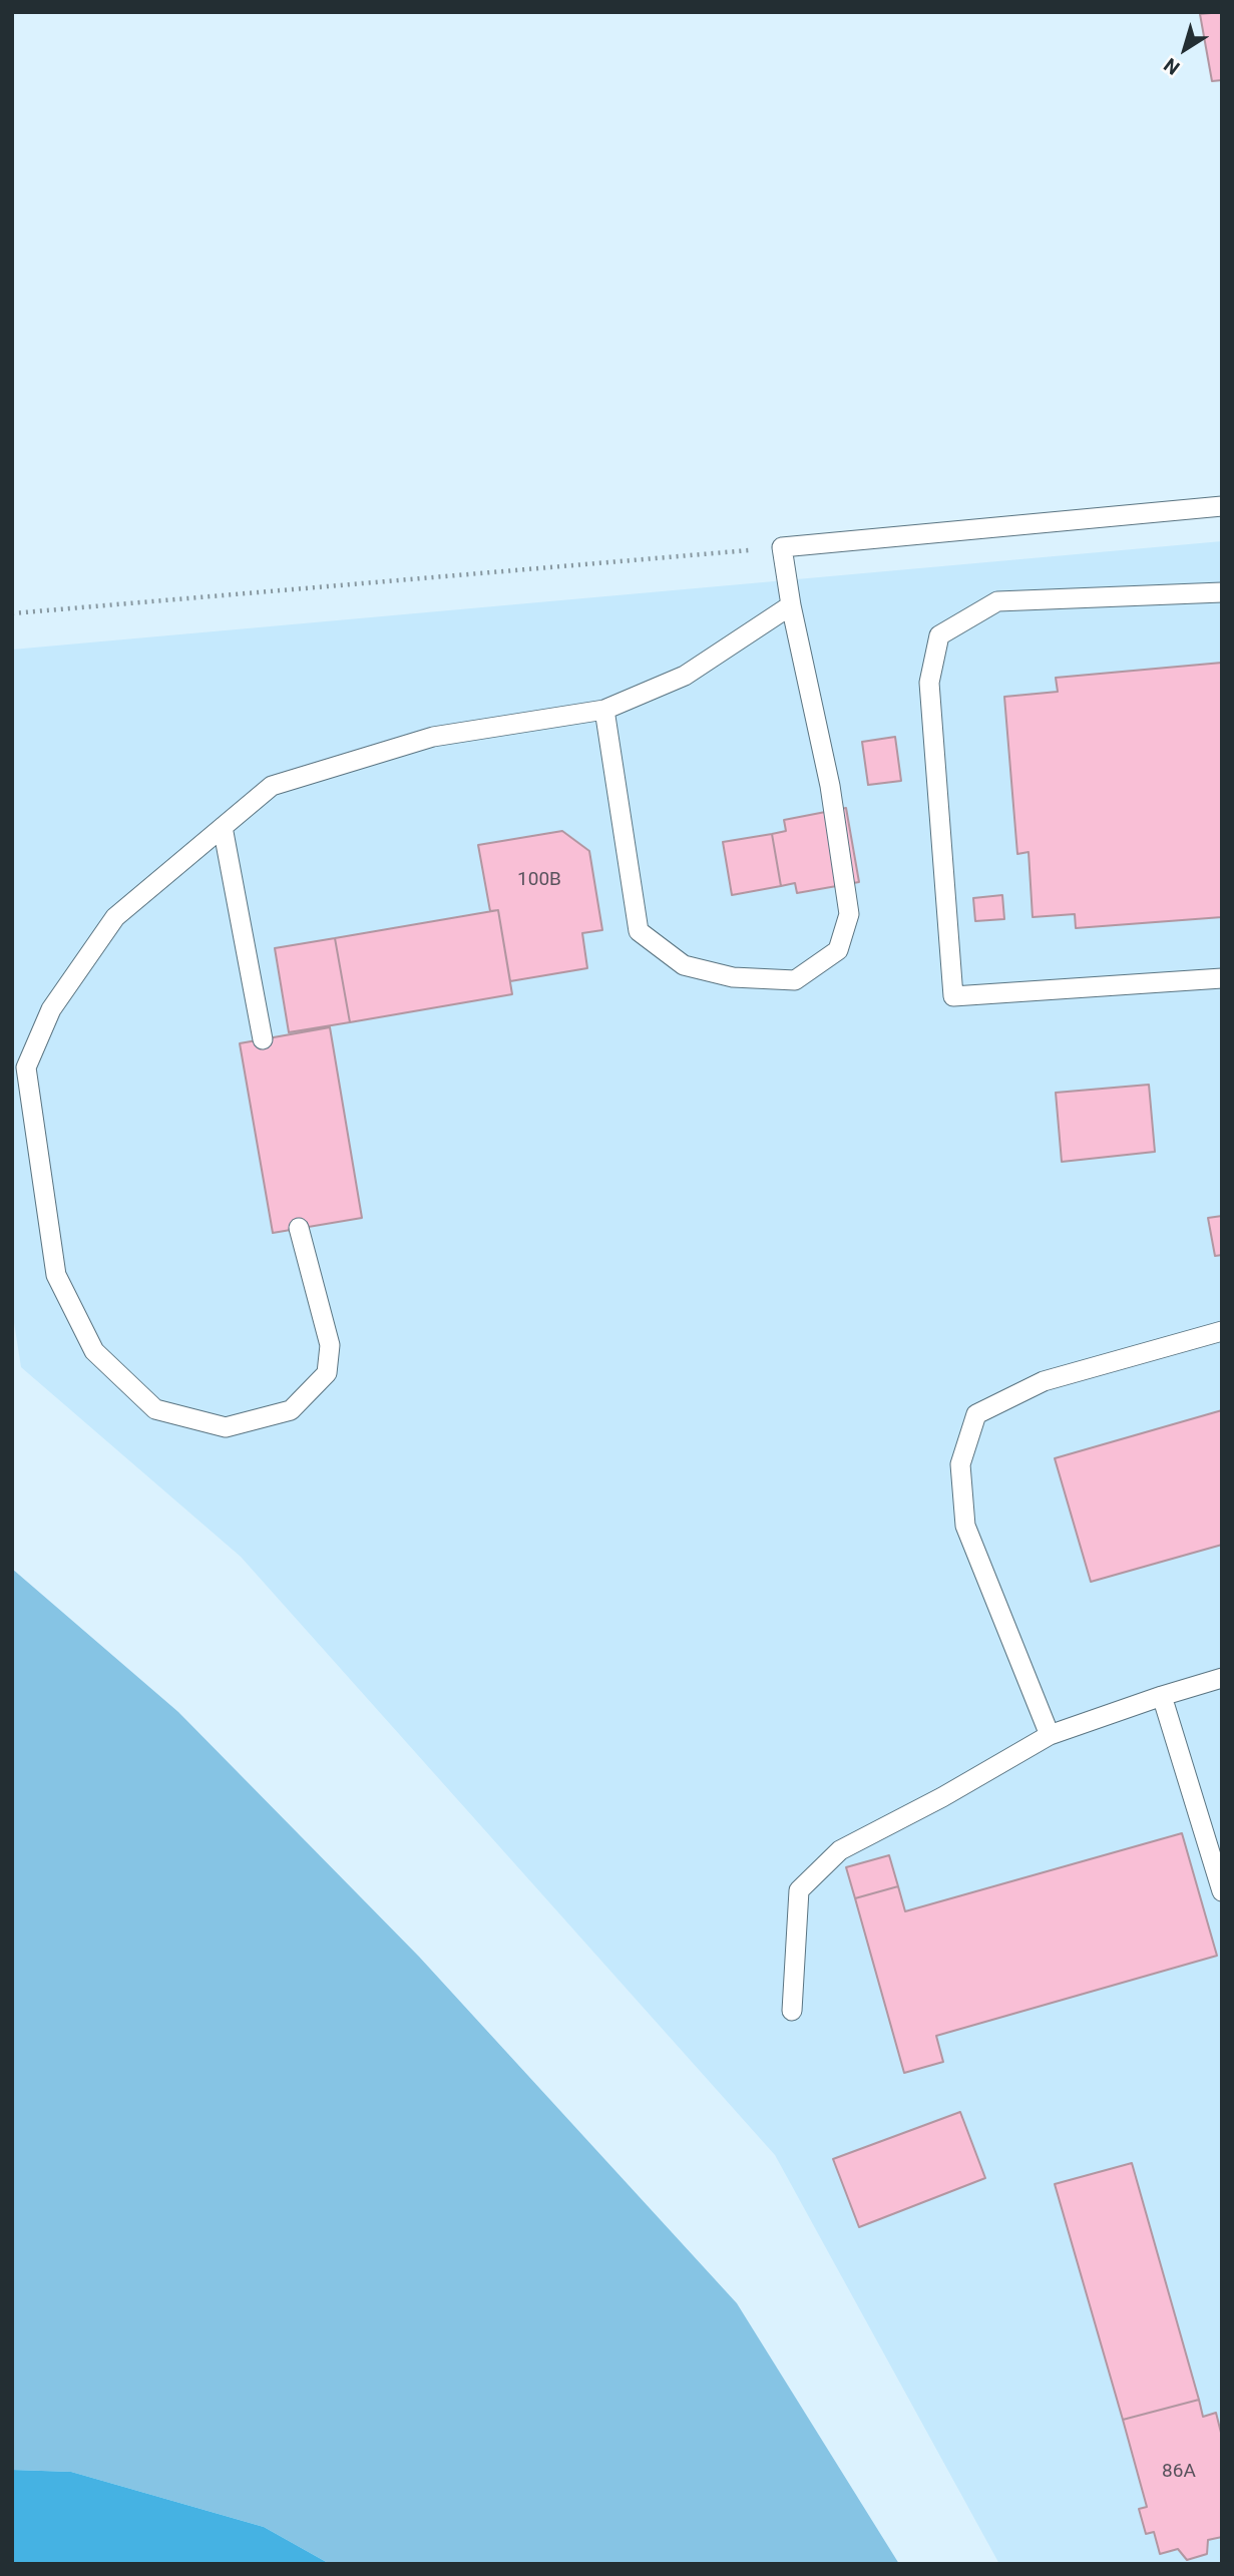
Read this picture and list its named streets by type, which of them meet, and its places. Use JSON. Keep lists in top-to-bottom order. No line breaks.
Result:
{"house_numbers":["100B","86A"],"north":"bottom left"}
